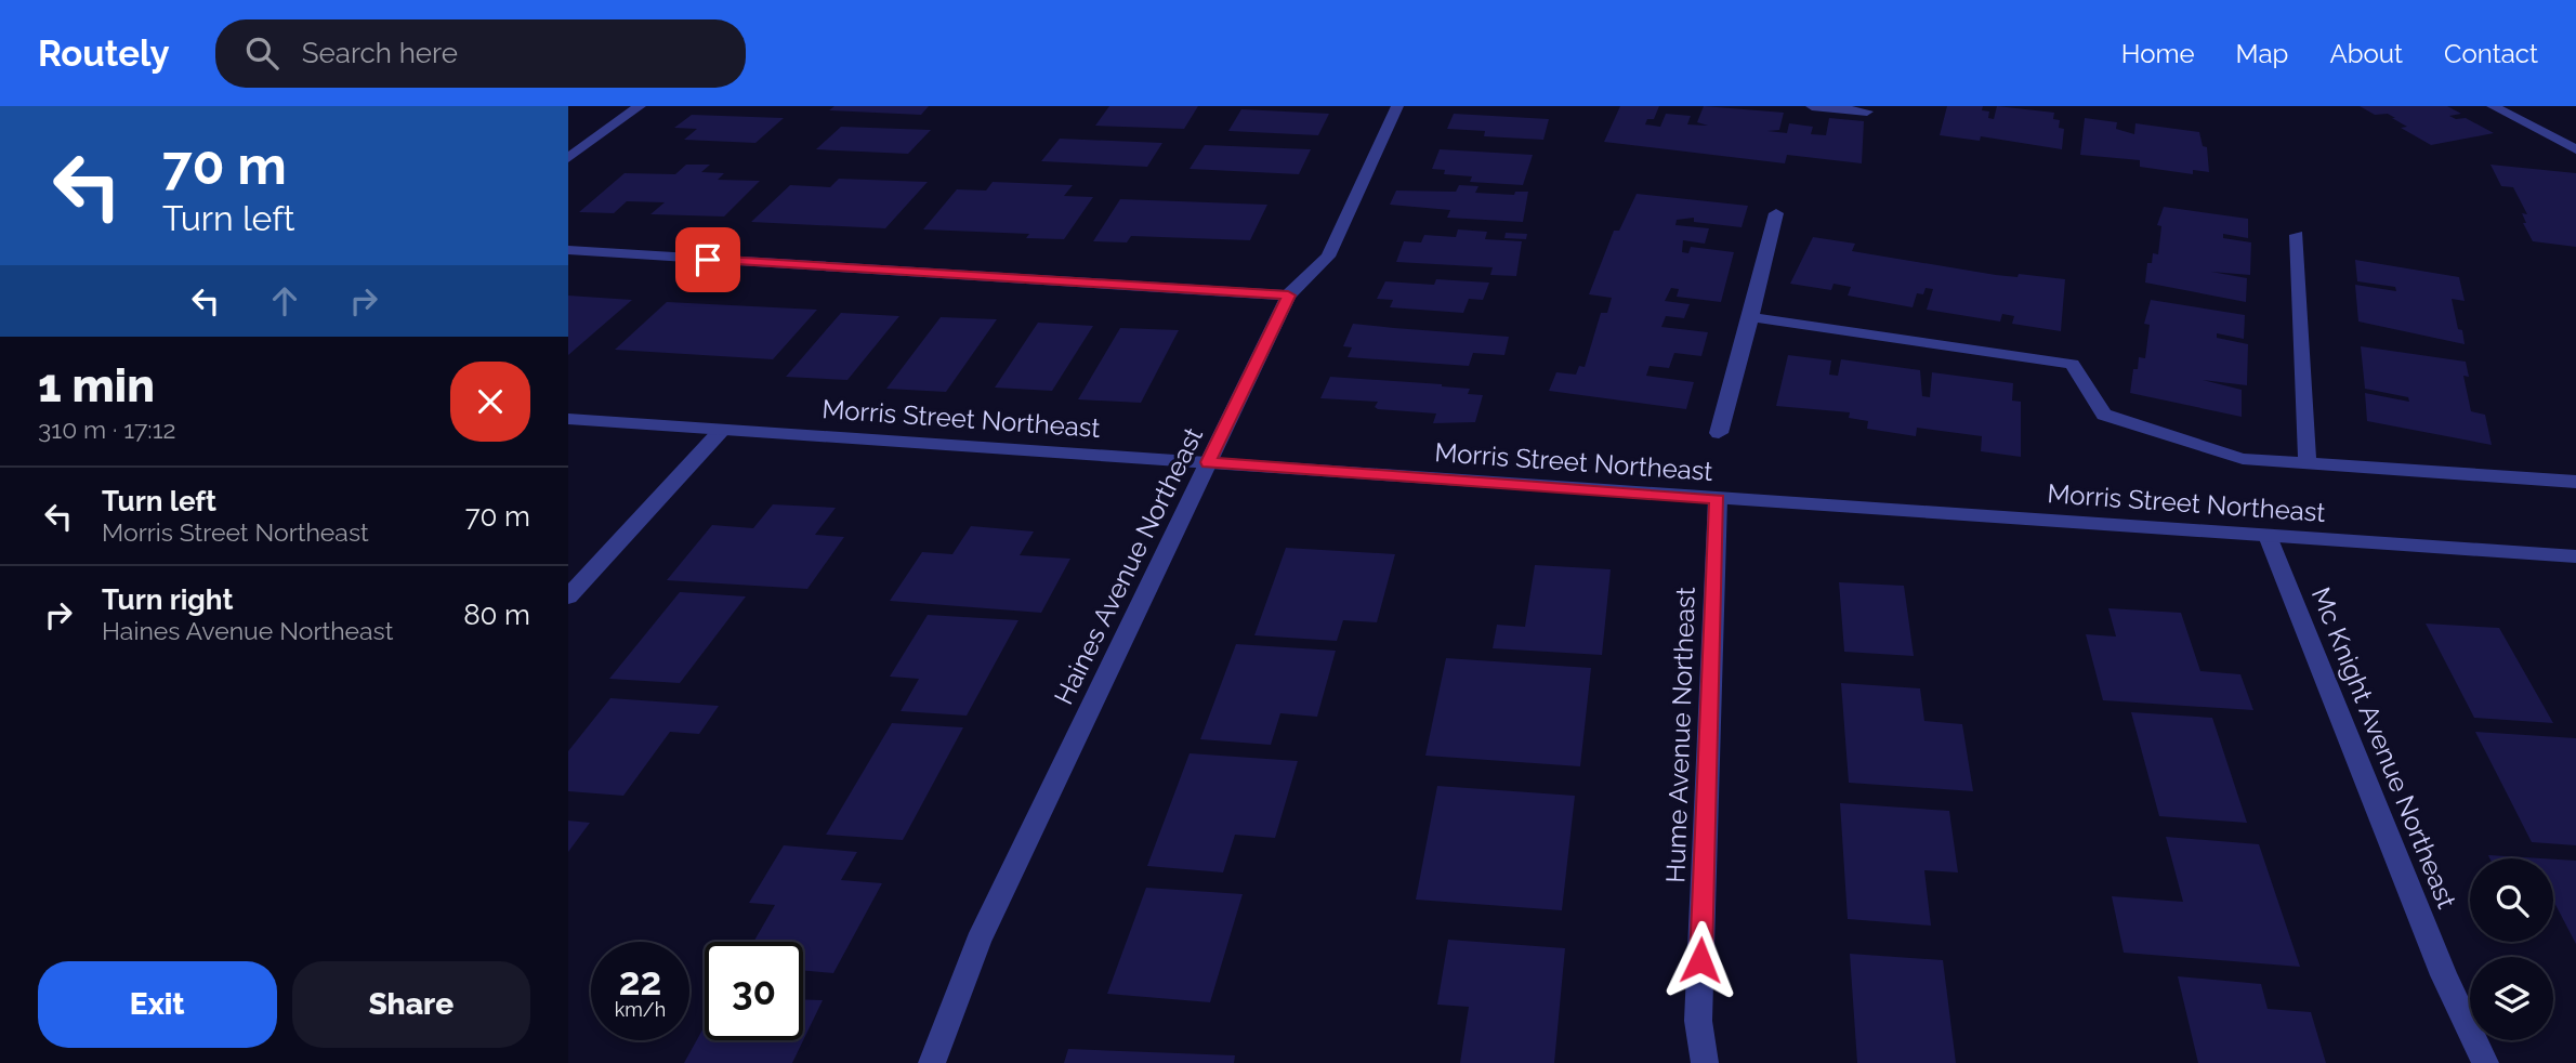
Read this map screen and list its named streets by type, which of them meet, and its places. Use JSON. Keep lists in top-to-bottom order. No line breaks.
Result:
{"streets":{"street":["Morris Street Northeast","Haines Avenue Northeast","Hume Avenue Northeast","Mc Knight Avenue Northeast"]},"crossings":[["Morris Street Northeast","Haines Avenue Northeast"],["Morris Street Northeast","Hume Avenue Northeast"],["Morris Street Northeast","Mc Knight Avenue Northeast"]],"page":{"header":"Routely","search":"Search here","nav":["Home","Map","About","Contact"],"turn":["70 m","Turn left"],"heading":["1 min","310 m · 17:12"],"list":[{"name":"Turn left","note":"Morris Street Northeast","value":"70 m"},{"name":"Turn right","note":"Haines Avenue Northeast","value":"80 m"}],"speed":"22 km/h","limit":"30","buttons":["Exit","Share"]}}
